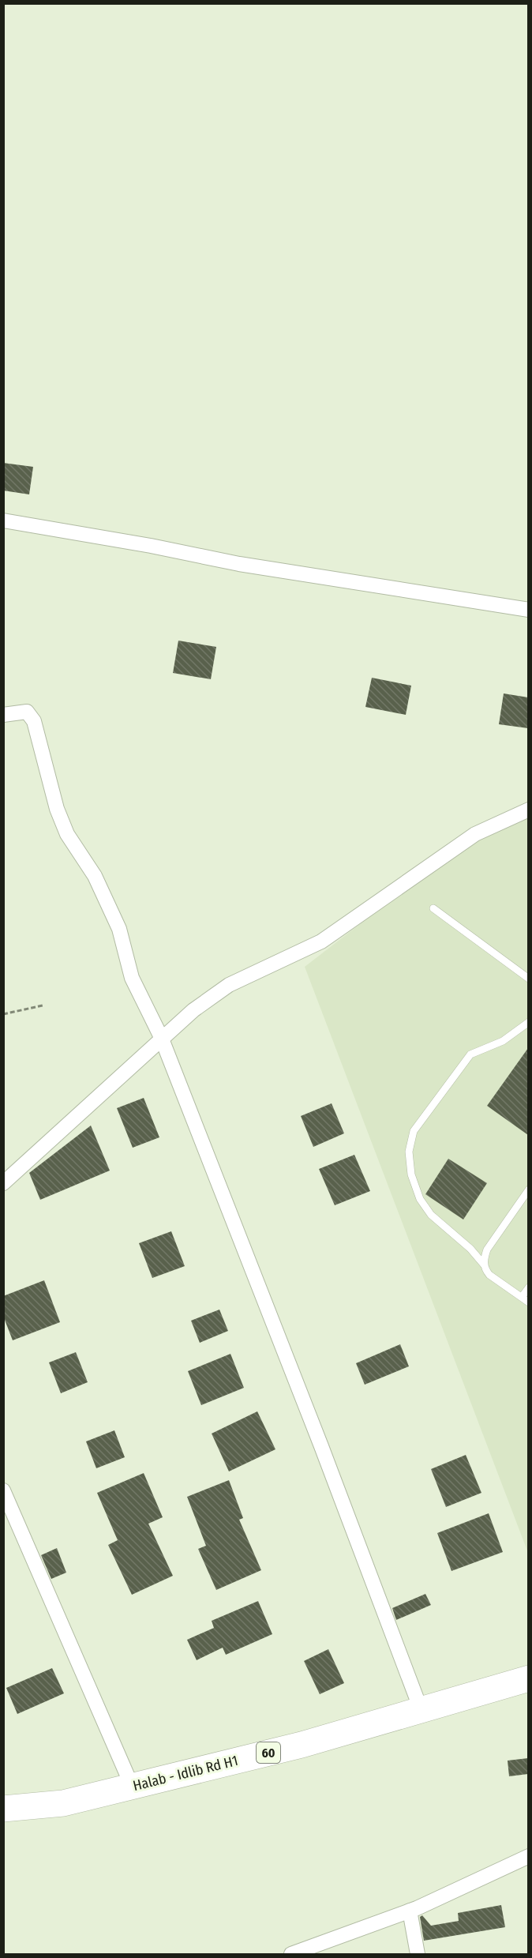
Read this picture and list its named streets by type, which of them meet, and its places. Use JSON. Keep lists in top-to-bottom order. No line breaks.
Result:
{"streets":{"highway":["60","Halab - Idlib Rd H1"]}}
